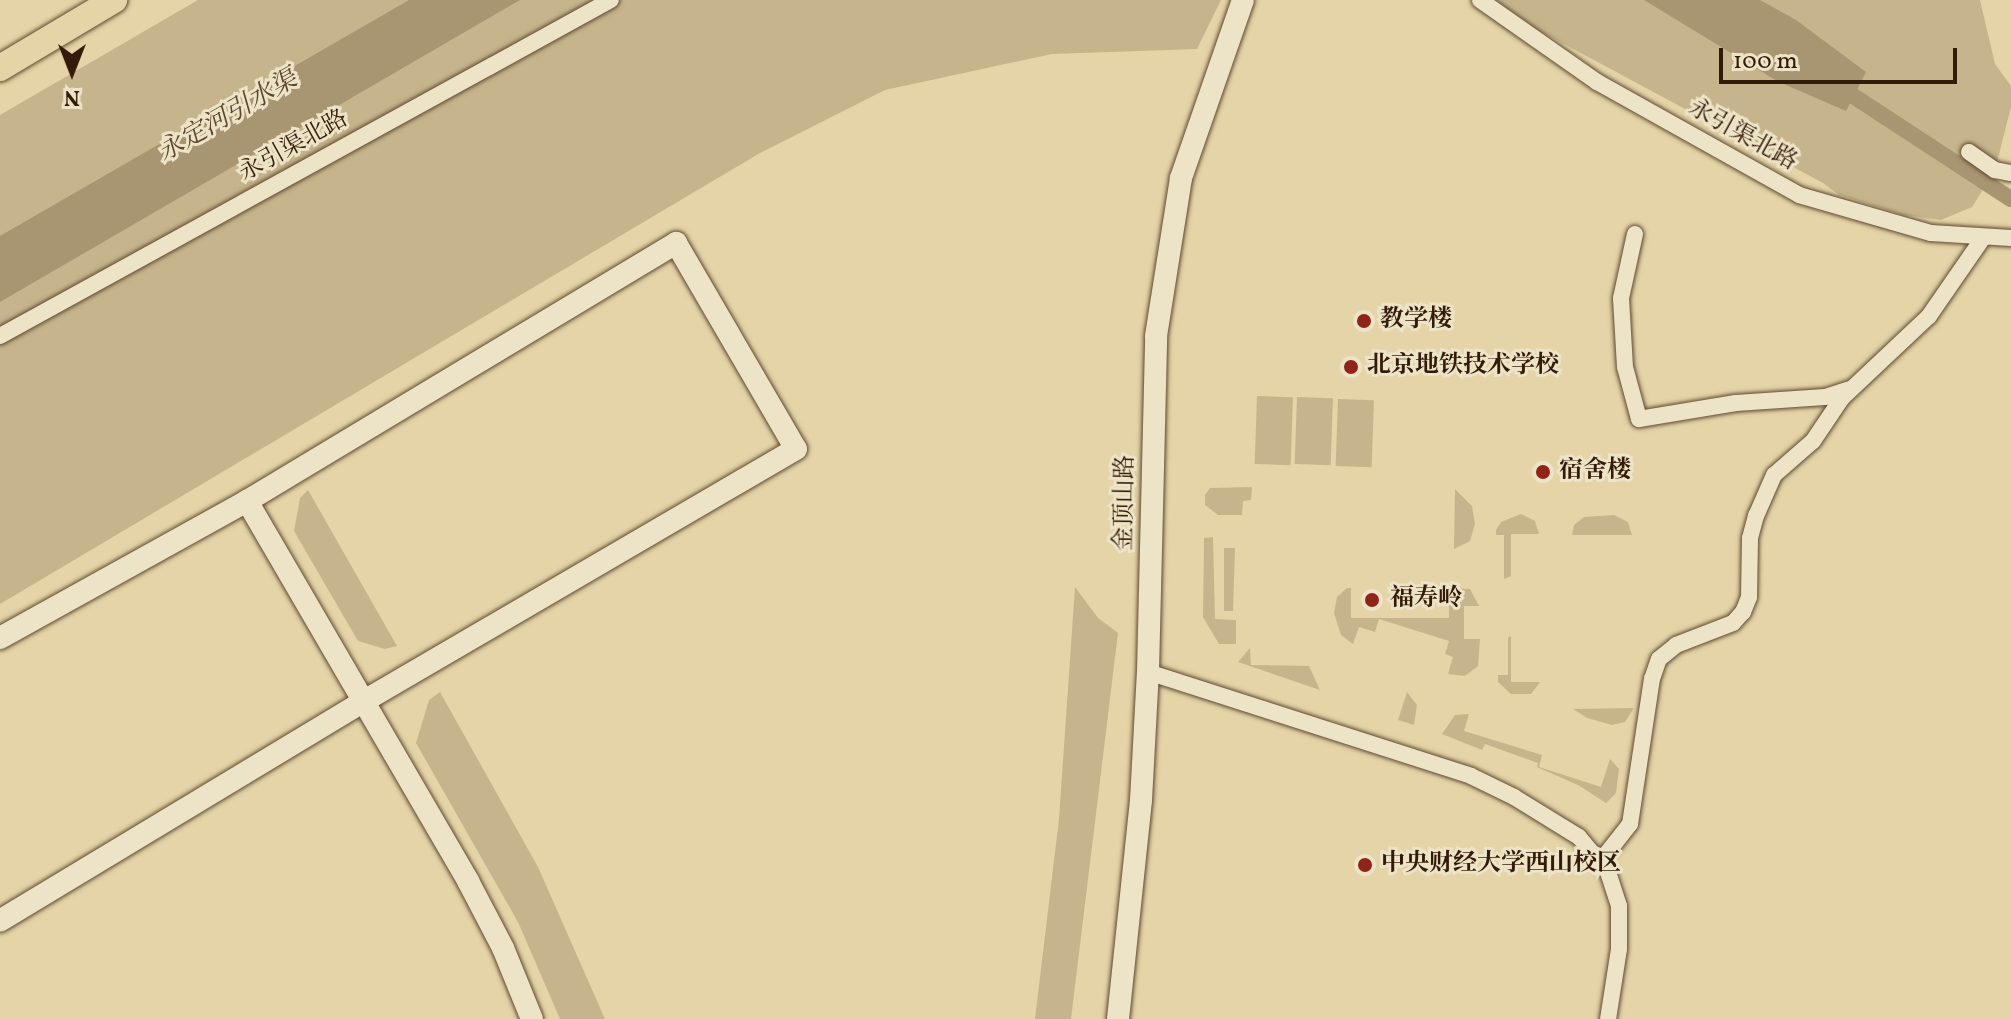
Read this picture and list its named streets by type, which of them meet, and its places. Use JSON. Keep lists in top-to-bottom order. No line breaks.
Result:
{"streets":{"street":["永引渠北路","金顶山路"]},"water":["永定河引水渠"],"places":["教学楼","北京地铁技术学校","宿舍楼","福寿岭","中央财经大学西山校区"],"scale_bar":"100 m","north":"bottom"}
